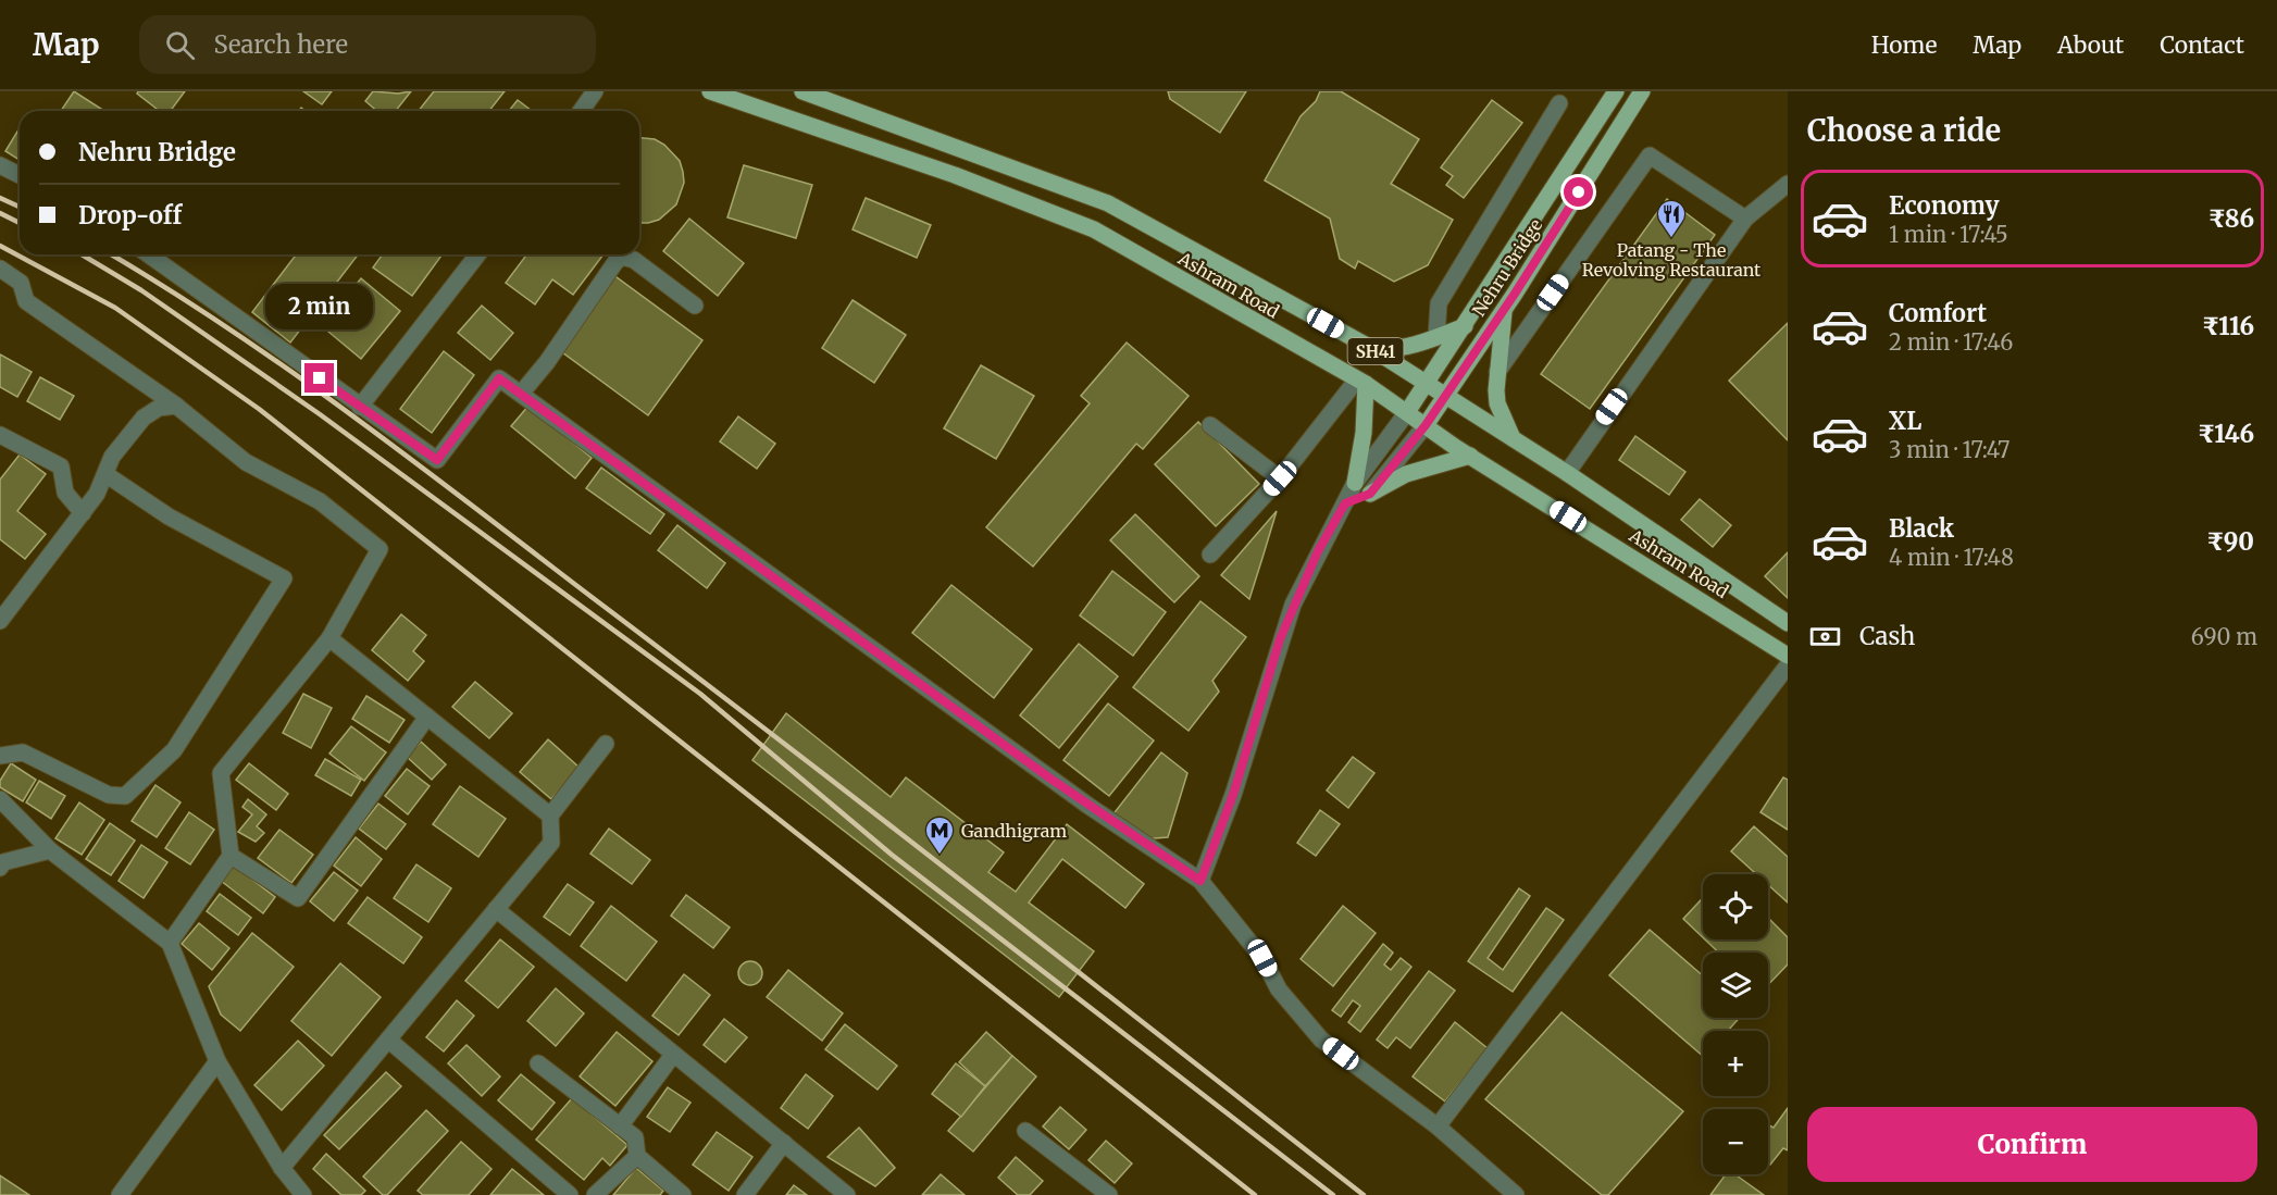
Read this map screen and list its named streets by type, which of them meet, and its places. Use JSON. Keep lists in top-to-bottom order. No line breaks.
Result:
{"streets":{"main road":["Nehru Bridge","Ashram Road","SH41"]},"crossings":[["Nehru Bridge","Ashram Road"]],"places":{"restaurant":["Patang - The Revolving Restaurant"],"metro station":["Gandhigram"]},"page":{"header":"Map","search":"Search here","nav":["Home","Map","About","Contact"],"heading":"Choose a ride","banner":["Nehru Bridge","Drop-off"],"list":[{"name":"Economy","note":"1 min · 17:45","value":"₹86"},{"name":"Comfort","note":"2 min · 17:46","value":"₹116"},{"name":"XL","note":"3 min · 17:47","value":"₹146"},{"name":"Black","note":"4 min · 17:48","value":"₹90"}],"bubble":"2 min","pay":["Cash","690 m"],"map_buttons":["+","−"],"buttons":"Confirm"}}
